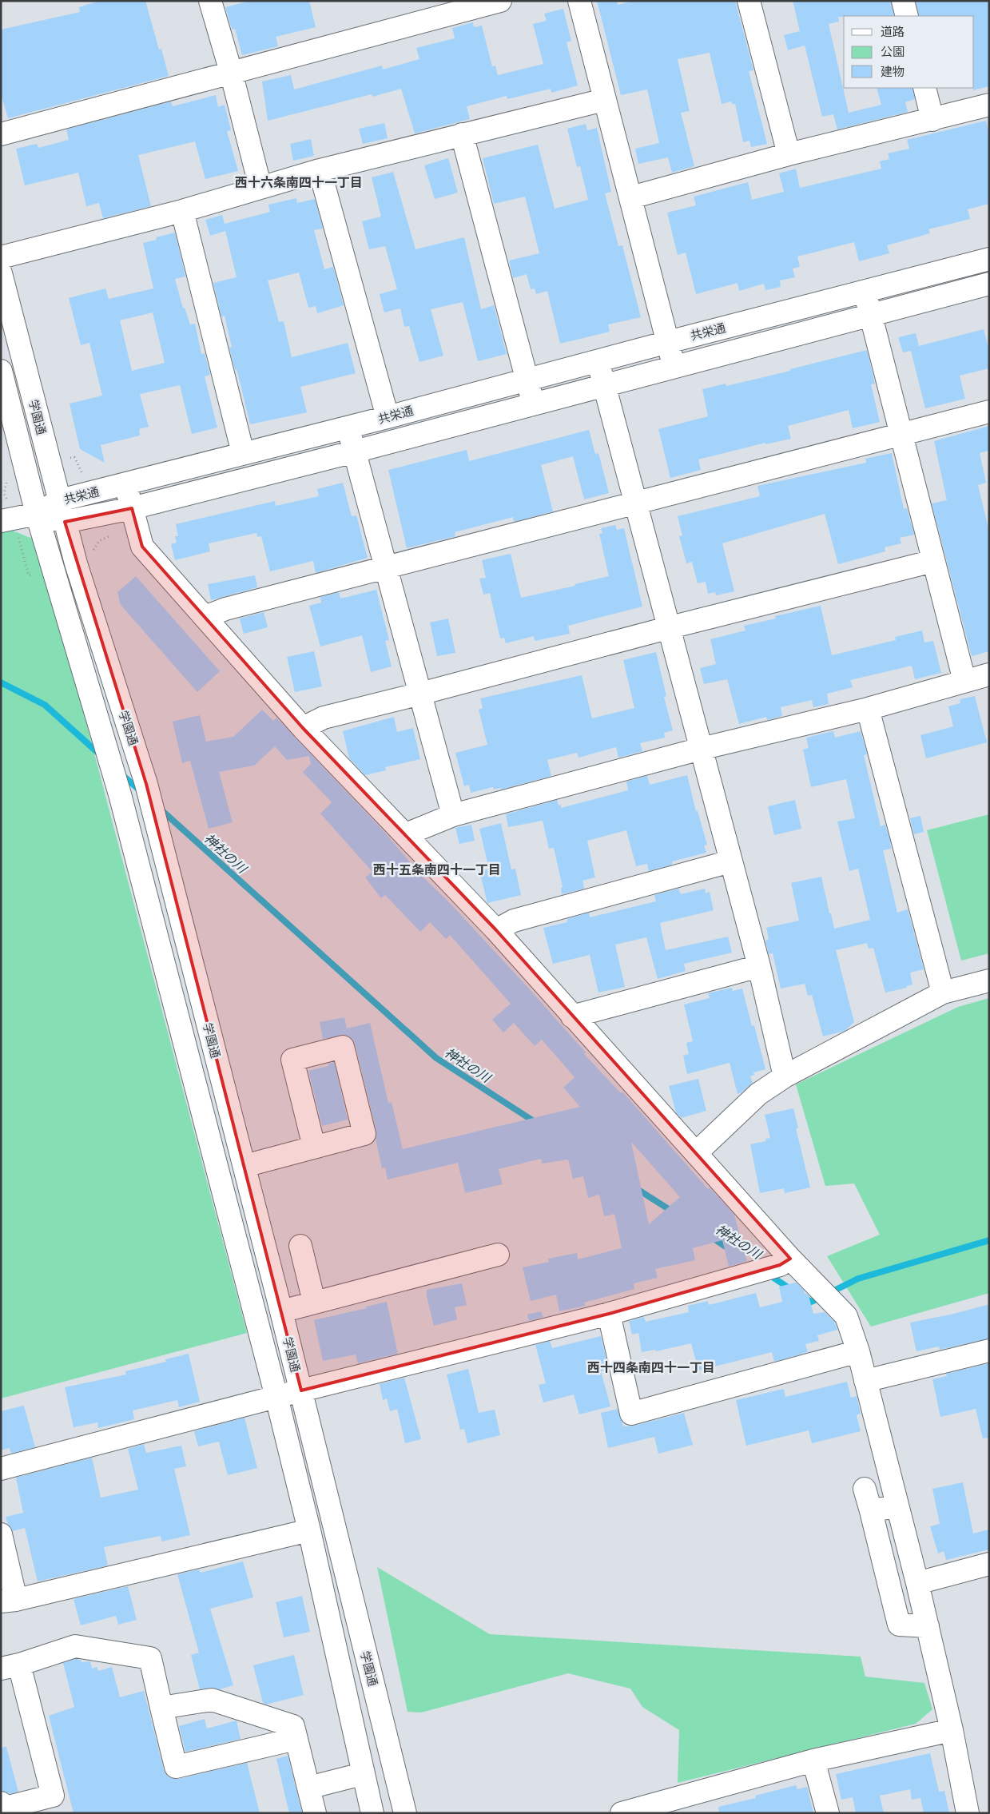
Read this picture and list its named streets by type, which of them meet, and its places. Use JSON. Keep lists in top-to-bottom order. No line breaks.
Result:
{"streets":{"street":["共栄通","学園通"]},"crossings":[["共栄通","学園通"]],"districts":["西十六条南四十一丁目","西十五条南四十一丁目","西十四条南四十一丁目"],"water":["神社の川"],"legend":["道路","公園","建物"]}
